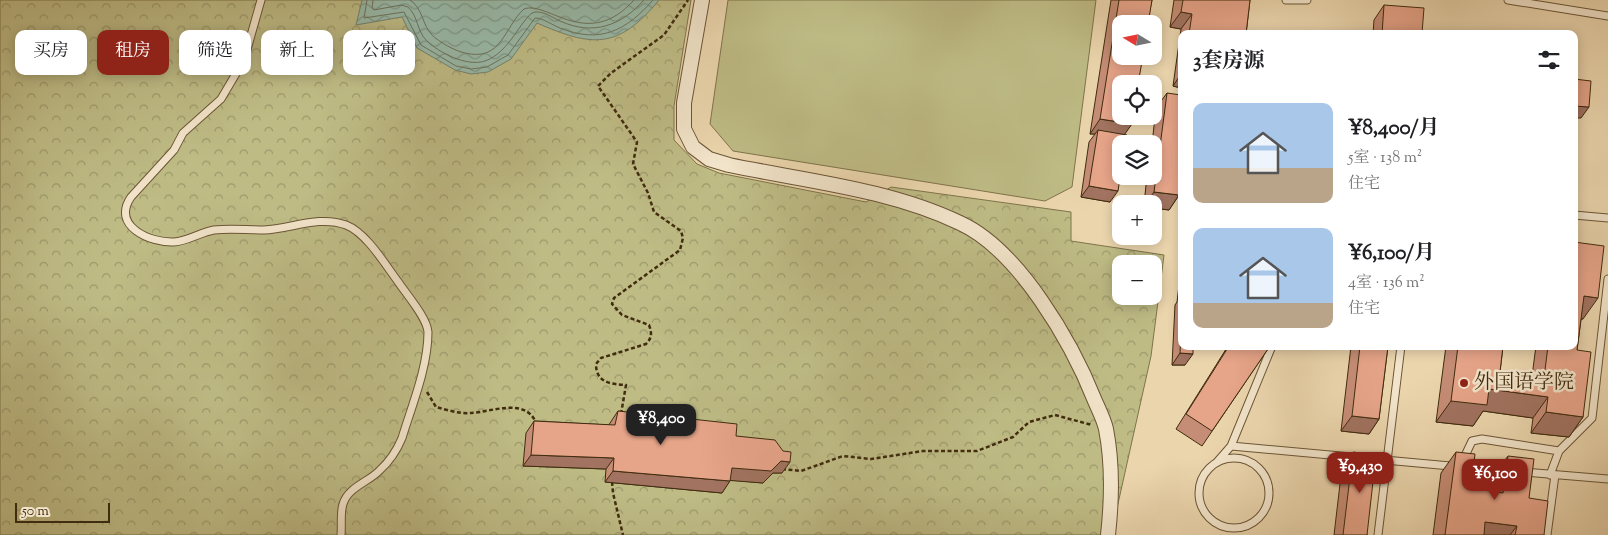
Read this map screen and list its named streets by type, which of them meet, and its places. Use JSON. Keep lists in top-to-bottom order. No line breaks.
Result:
{"places":["外国语学院"],"scale_bar":"50 m","north":"left","page":{"map_buttons":["+","−"],"chip":["买房","租房","筛选","新上","公寓"],"heading":"3套房源","list":[{"name":"¥8,400/月","note":"5室 · 138 m² · 住宅"},{"name":"¥6,100/月","note":"4室 · 136 m² · 住宅"}],"price":["¥8,400","¥9,430","¥6,100"],"scale":"50 m"}}
